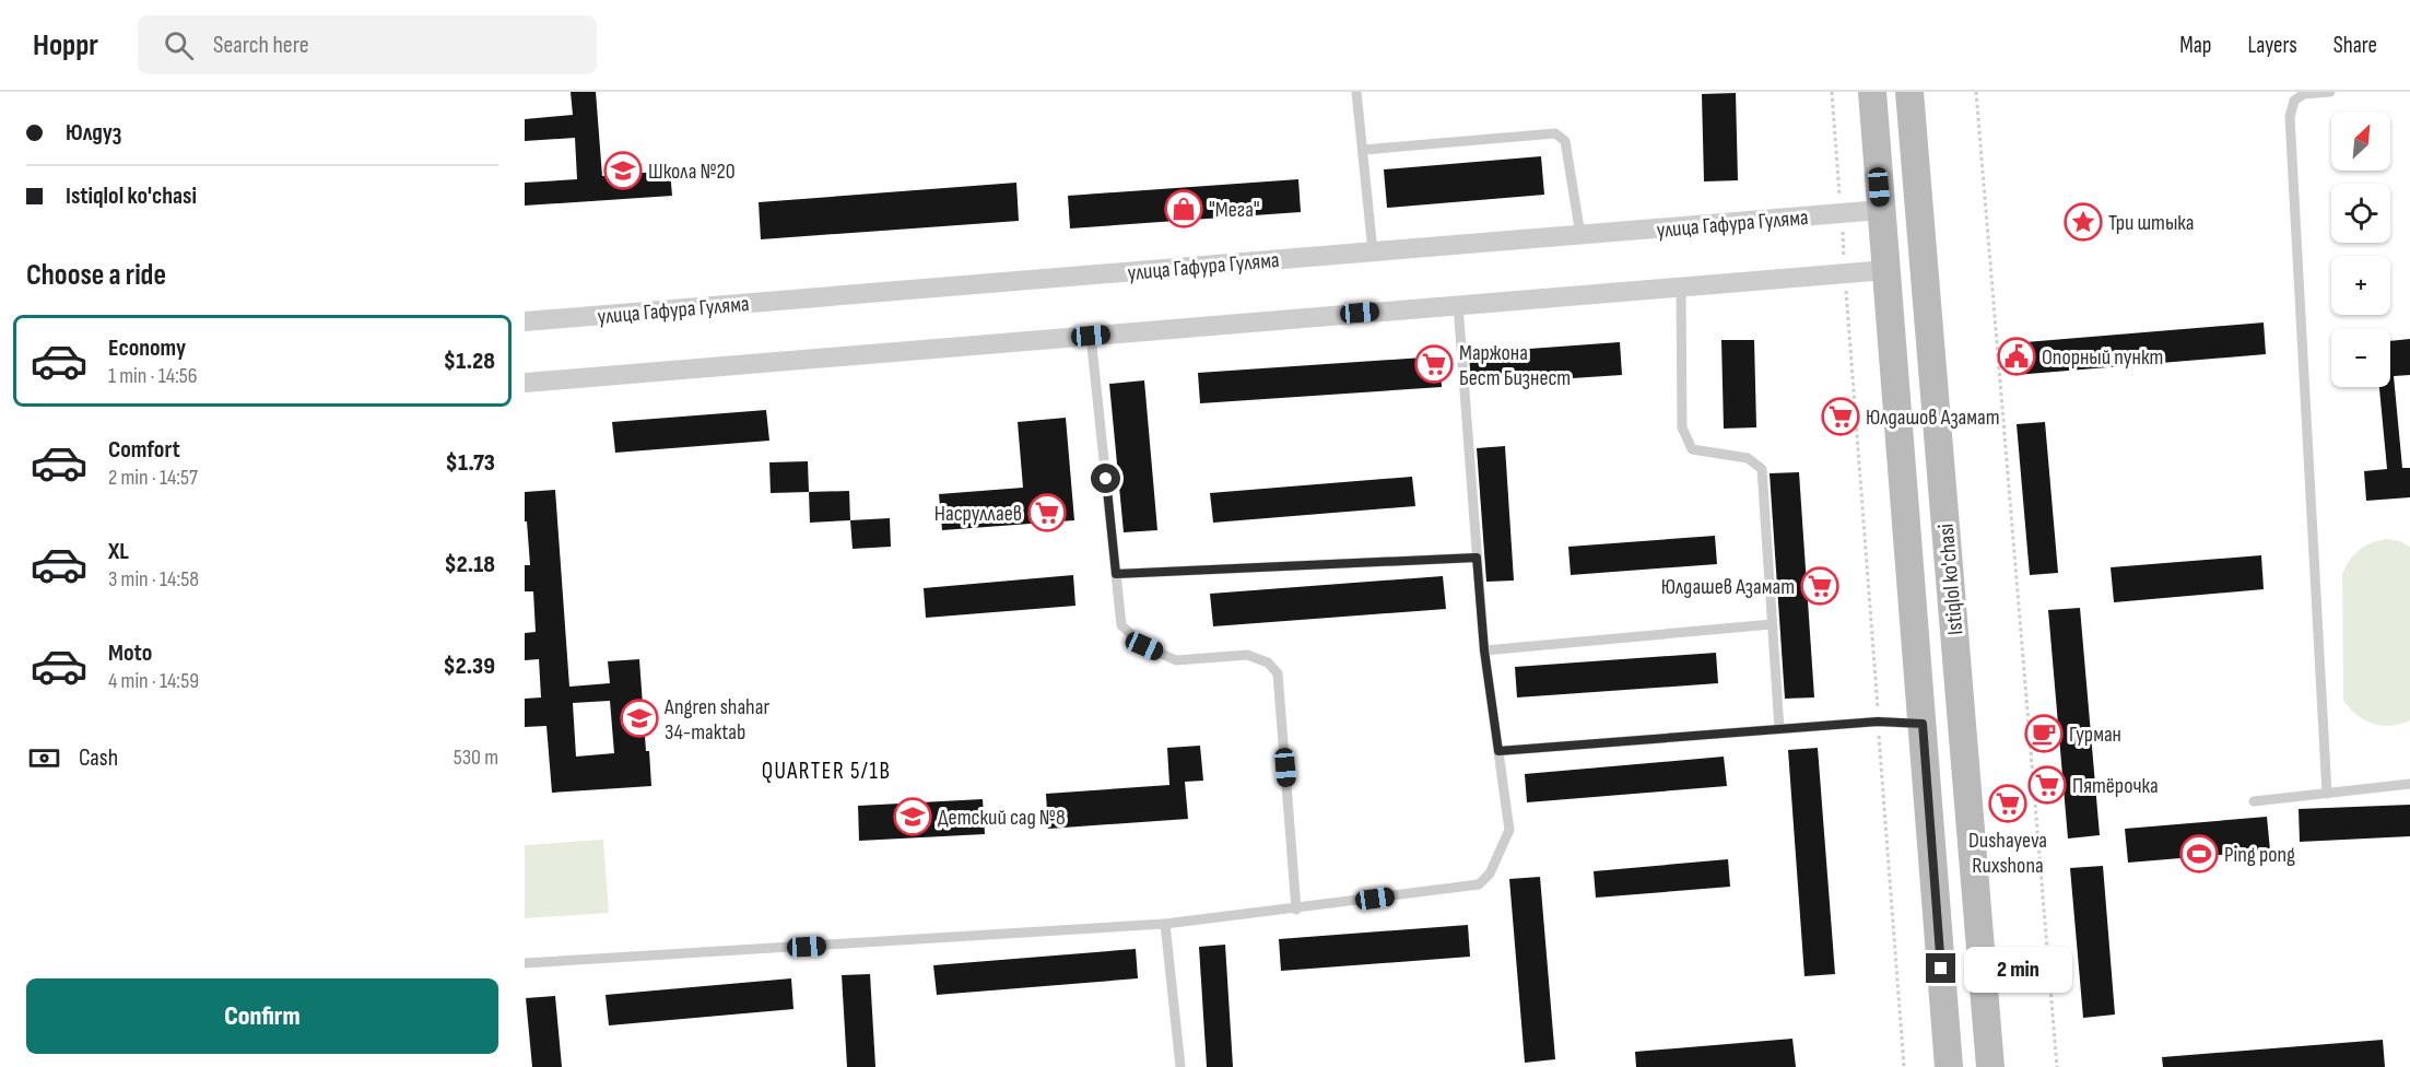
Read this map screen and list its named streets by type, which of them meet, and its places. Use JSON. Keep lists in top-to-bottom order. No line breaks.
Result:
{"streets":{"main road":["Istiqlol ko'chasi"],"street":["улица Гафура Гуляма"]},"crossings":[["улица Гафура Гуляма","Istiqlol ko'chasi"]],"districts":["QUARTER 5/1B"],"places":{"school or university":["Школа №20","Angren shahar 34-maktab","Детский сад №8"],"shop":["\"Мега\""],"place":["Три штыка"],"public building":["Опорный пункт"],"supermarket":["Маржона Бест Бизнест","Юлдашов Азамат","Насруллаев","Юлдашев Азамат","Пятёрочка","Dushayeva Ruxshona"],"cafe":["Гурман"],"sports":["Ping pong"]},"north":"top right","page":{"header":"Hoppr","search":"Search here","nav":["Map","Layers","Share"],"banner":["Юлдуз","Istiqlol ko'chasi"],"map_buttons":["+","−"],"heading":"Choose a ride","list":[{"name":"Economy","note":"1 min · 14:56","value":"$1.28"},{"name":"Comfort","note":"2 min · 14:57","value":"$1.73"},{"name":"XL","note":"3 min · 14:58","value":"$2.18"},{"name":"Moto","note":"4 min · 14:59","value":"$2.39"}],"pay":["Cash","530 m"],"bubble":"2 min","buttons":"Confirm"}}
